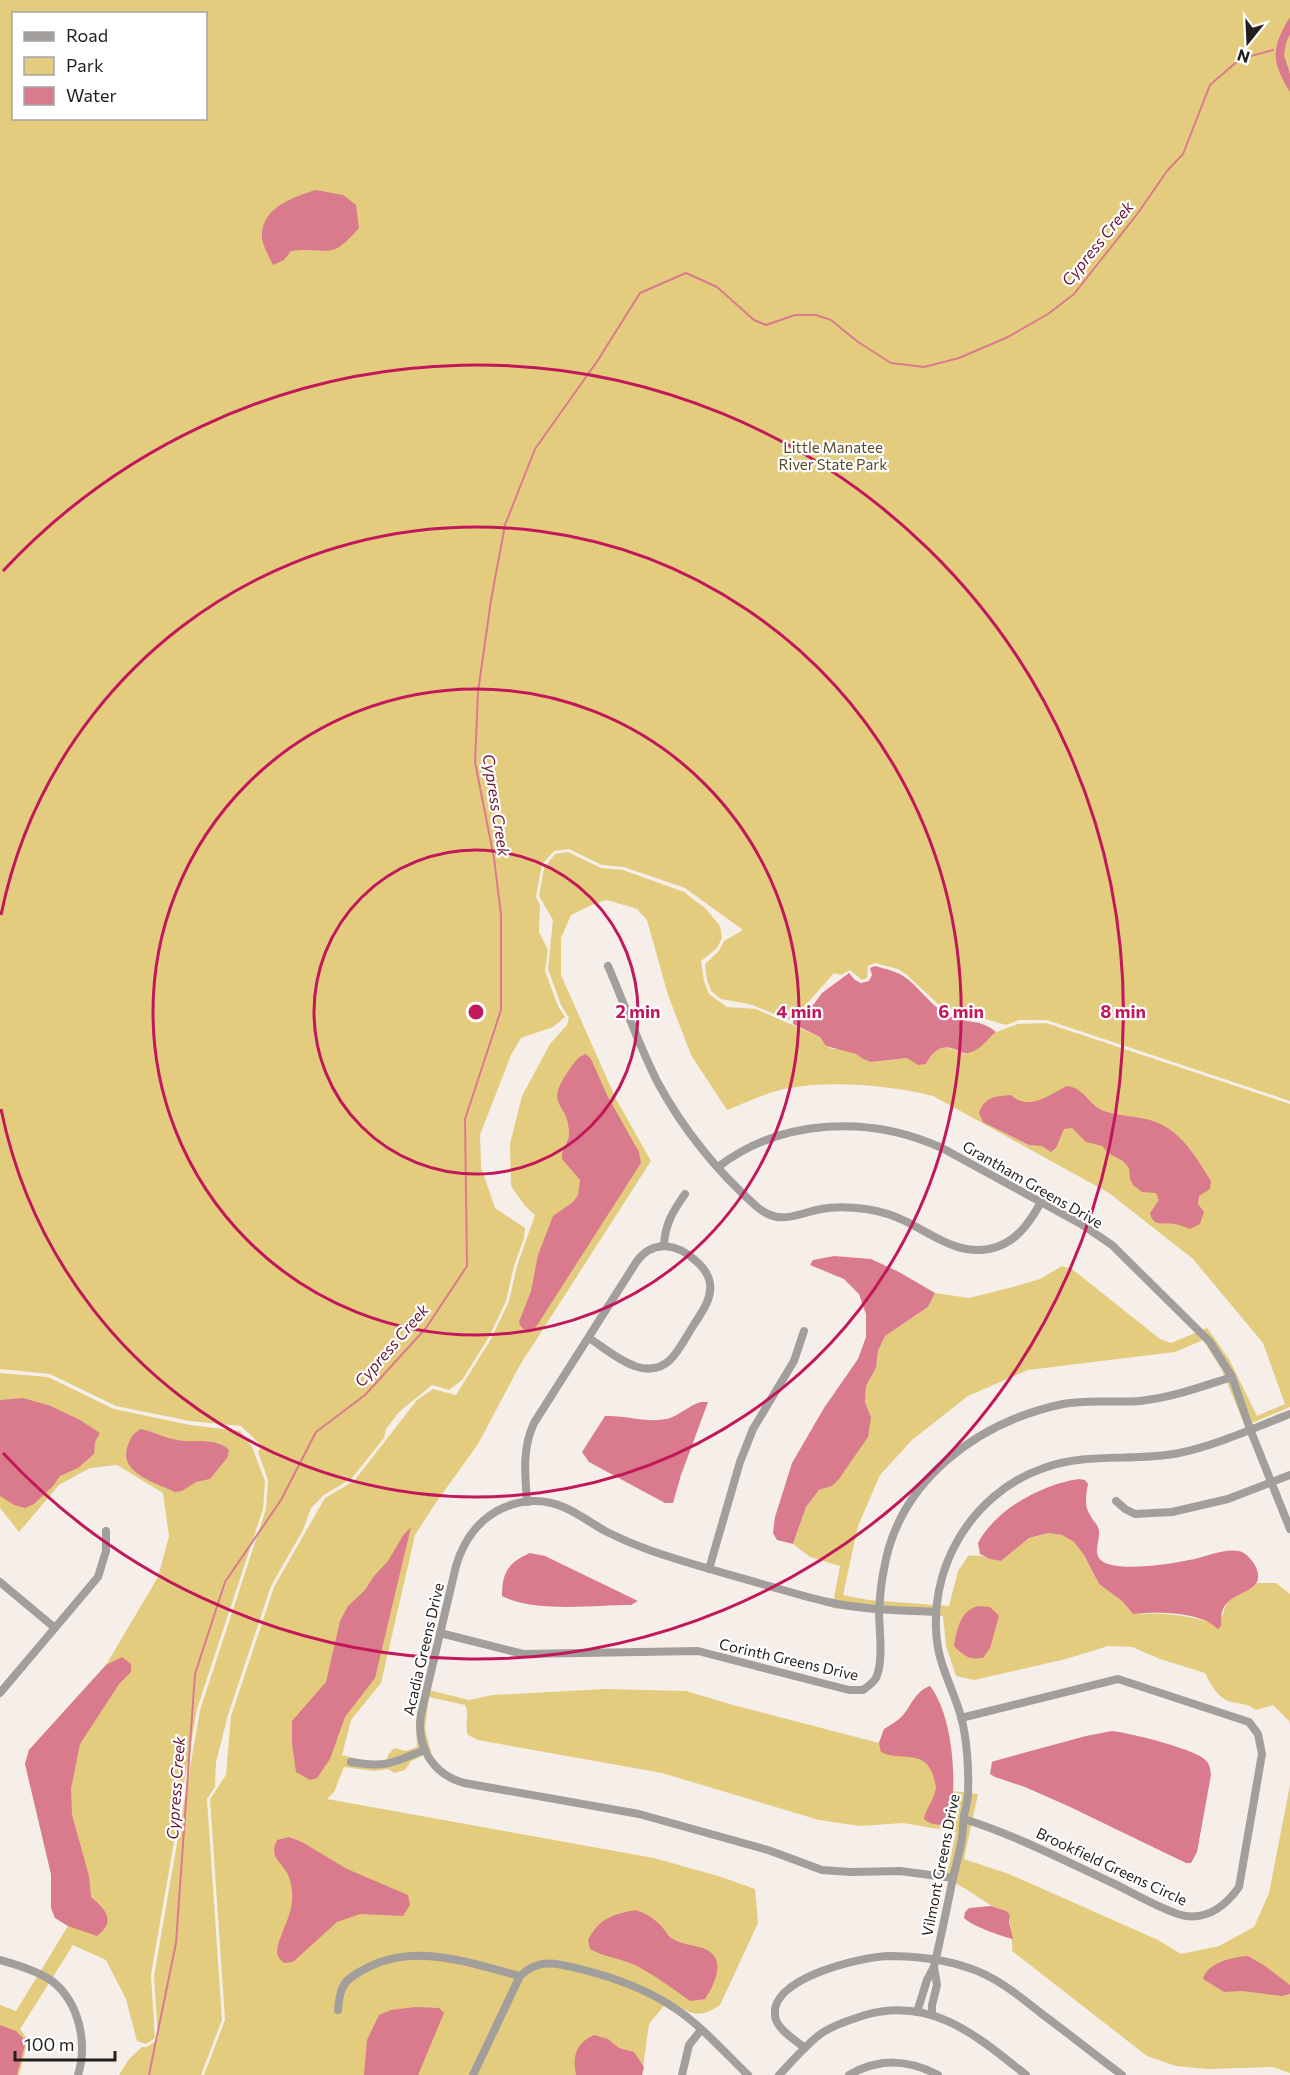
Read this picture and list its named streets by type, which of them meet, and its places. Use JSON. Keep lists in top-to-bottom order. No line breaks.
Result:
{"streets":{"street":["Grantham Greens Drive","Acadia Greens Drive","Corinth Greens Drive","Vilmont Greens Drive","Brookfield Greens Circle"]},"crossings":[["Grantham Greens Drive","Corinth Greens Drive"],["Grantham Greens Drive","Vilmont Greens Drive"],["Acadia Greens Drive","Corinth Greens Drive"],["Acadia Greens Drive","Vilmont Greens Drive"],["Vilmont Greens Drive","Brookfield Greens Circle"]],"water":["Cypress Creek"],"parks":["Little Manatee River State Park"],"legend":["Road","Park","Water"],"scale_bar":"100 m","north":"bottom","rings":["2 min","4 min","6 min","8 min"]}
